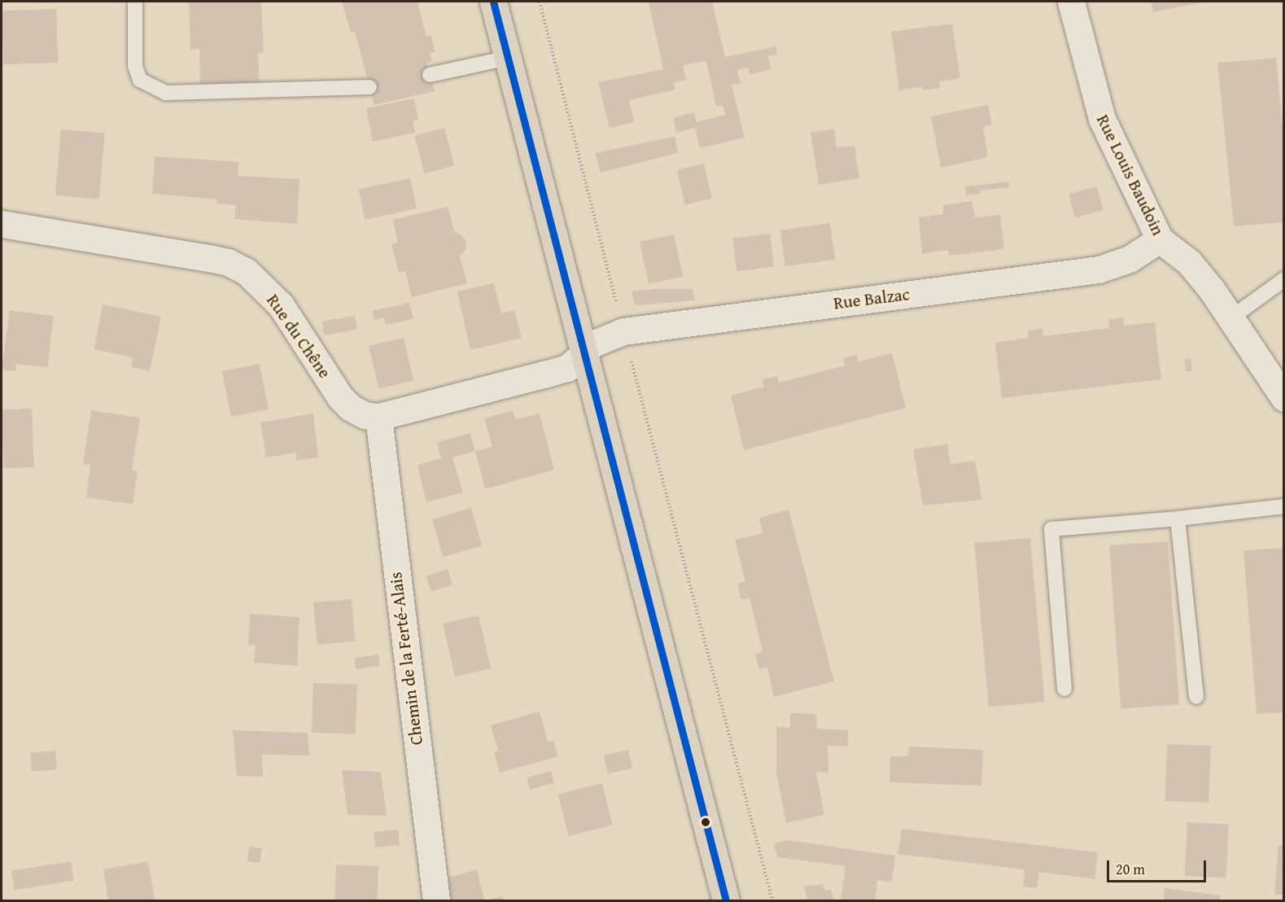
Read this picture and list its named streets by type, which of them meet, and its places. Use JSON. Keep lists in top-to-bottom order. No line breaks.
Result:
{"streets":{"street":["Rue Louis Baudoin","Rue Balzac","Rue du Chêne","Chemin de la Ferté-Alais"]},"crossings":[["Rue Louis Baudoin","Rue Balzac"],["Rue du Chêne","Chemin de la Ferté-Alais"]],"scale_bar":"20 m"}
